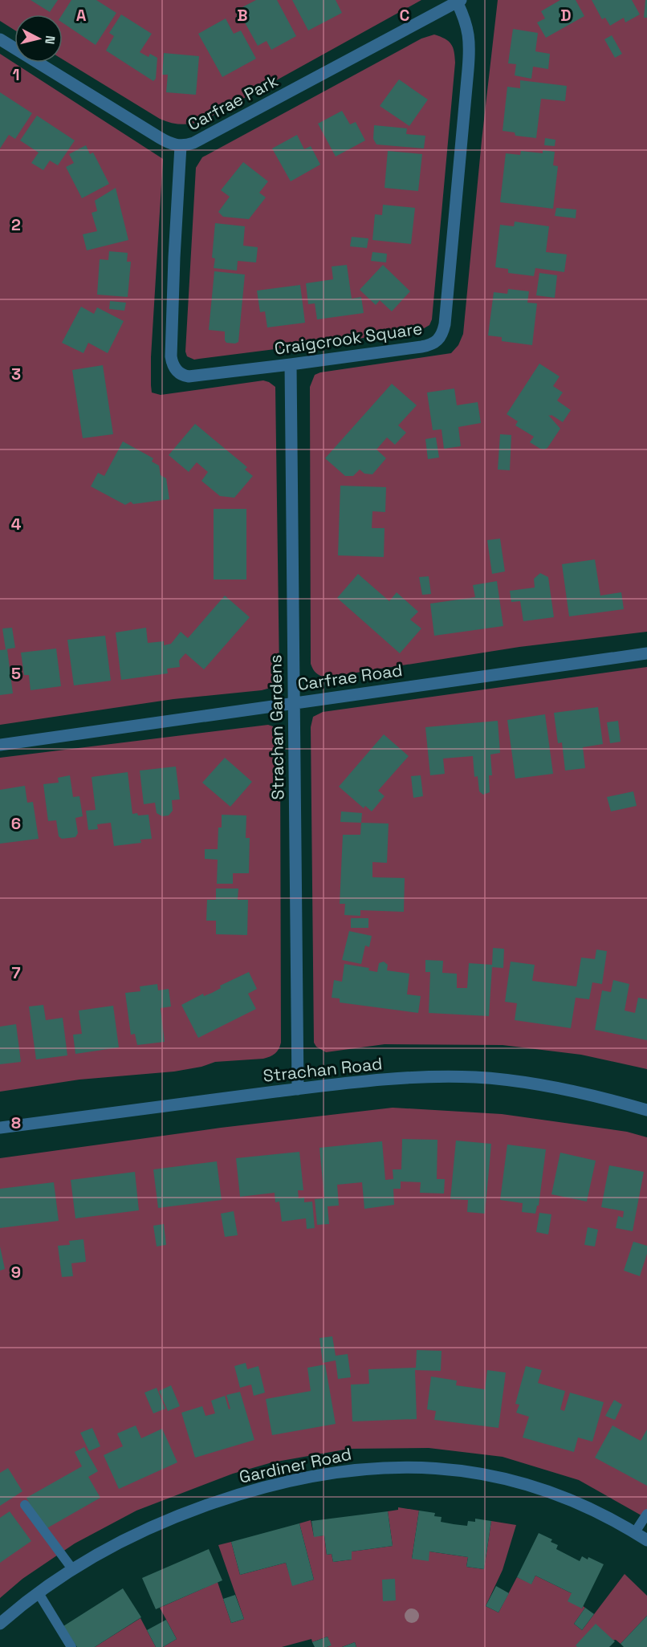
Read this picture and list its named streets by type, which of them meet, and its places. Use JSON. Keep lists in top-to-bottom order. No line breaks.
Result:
{"streets":{"street":["Carfrae Park","Craigcrook Square","Carfrae Road","Strachan Gardens","Strachan Road","Gardiner Road"]},"crossings":[["Carfrae Park","Craigcrook Square"],["Craigcrook Square","Strachan Gardens"],["Carfrae Road","Strachan Gardens"],["Strachan Gardens","Strachan Road"]],"north":"right","grid":{"columns":["A","B","C","D"],"rows":["1","2","3","4","5","6","7","8","9"]}}
